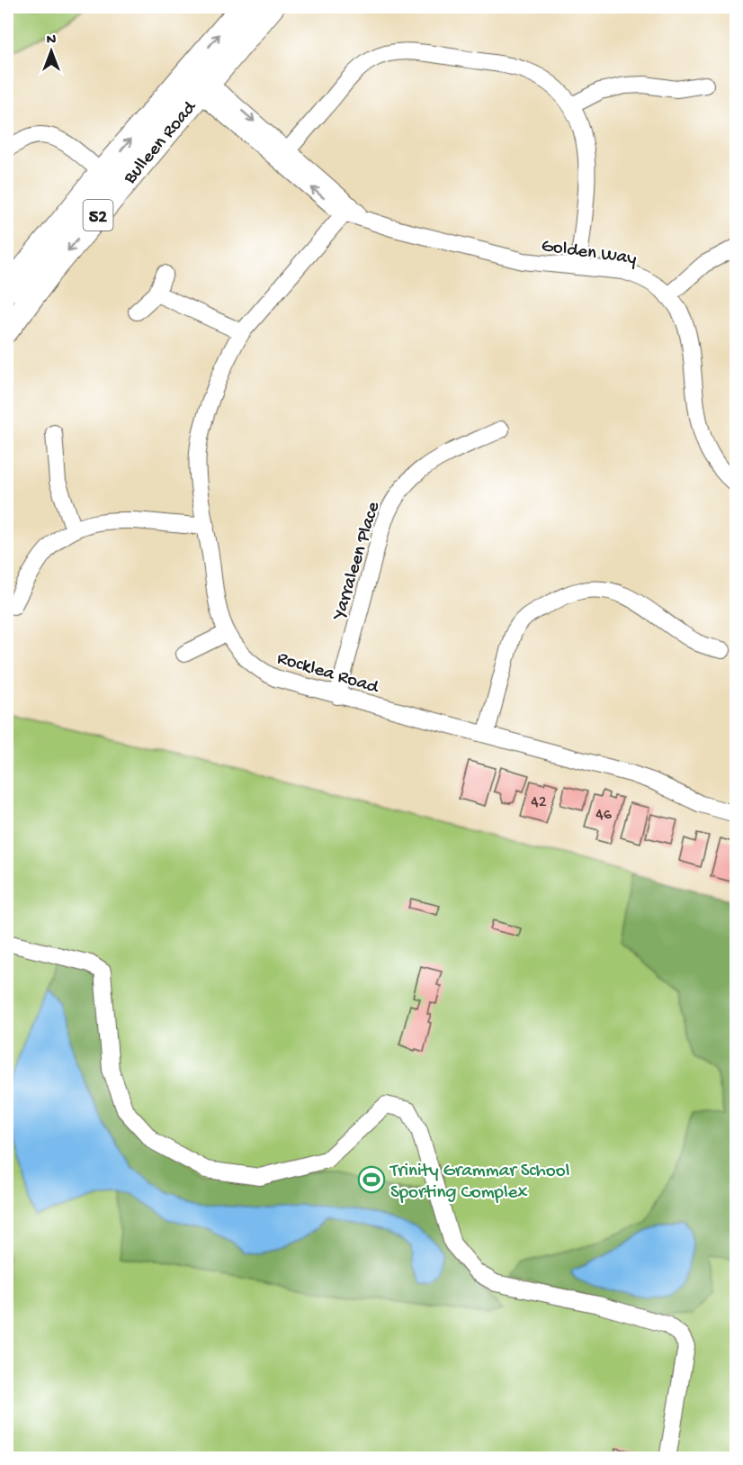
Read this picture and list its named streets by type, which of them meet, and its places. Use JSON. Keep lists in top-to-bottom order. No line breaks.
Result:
{"streets":{"highway":["Bulleen Road","52"],"street":["Golden Way","Yarraleen Place","Rocklea Road"]},"crossings":[["Bulleen Road","Golden Way"],["Golden Way","Rocklea Road"],["Yarraleen Place","Rocklea Road"]],"places":{"sports":["Trinity Grammar School Sporting Complex"]},"house_numbers":["42","46"],"north":"top"}
